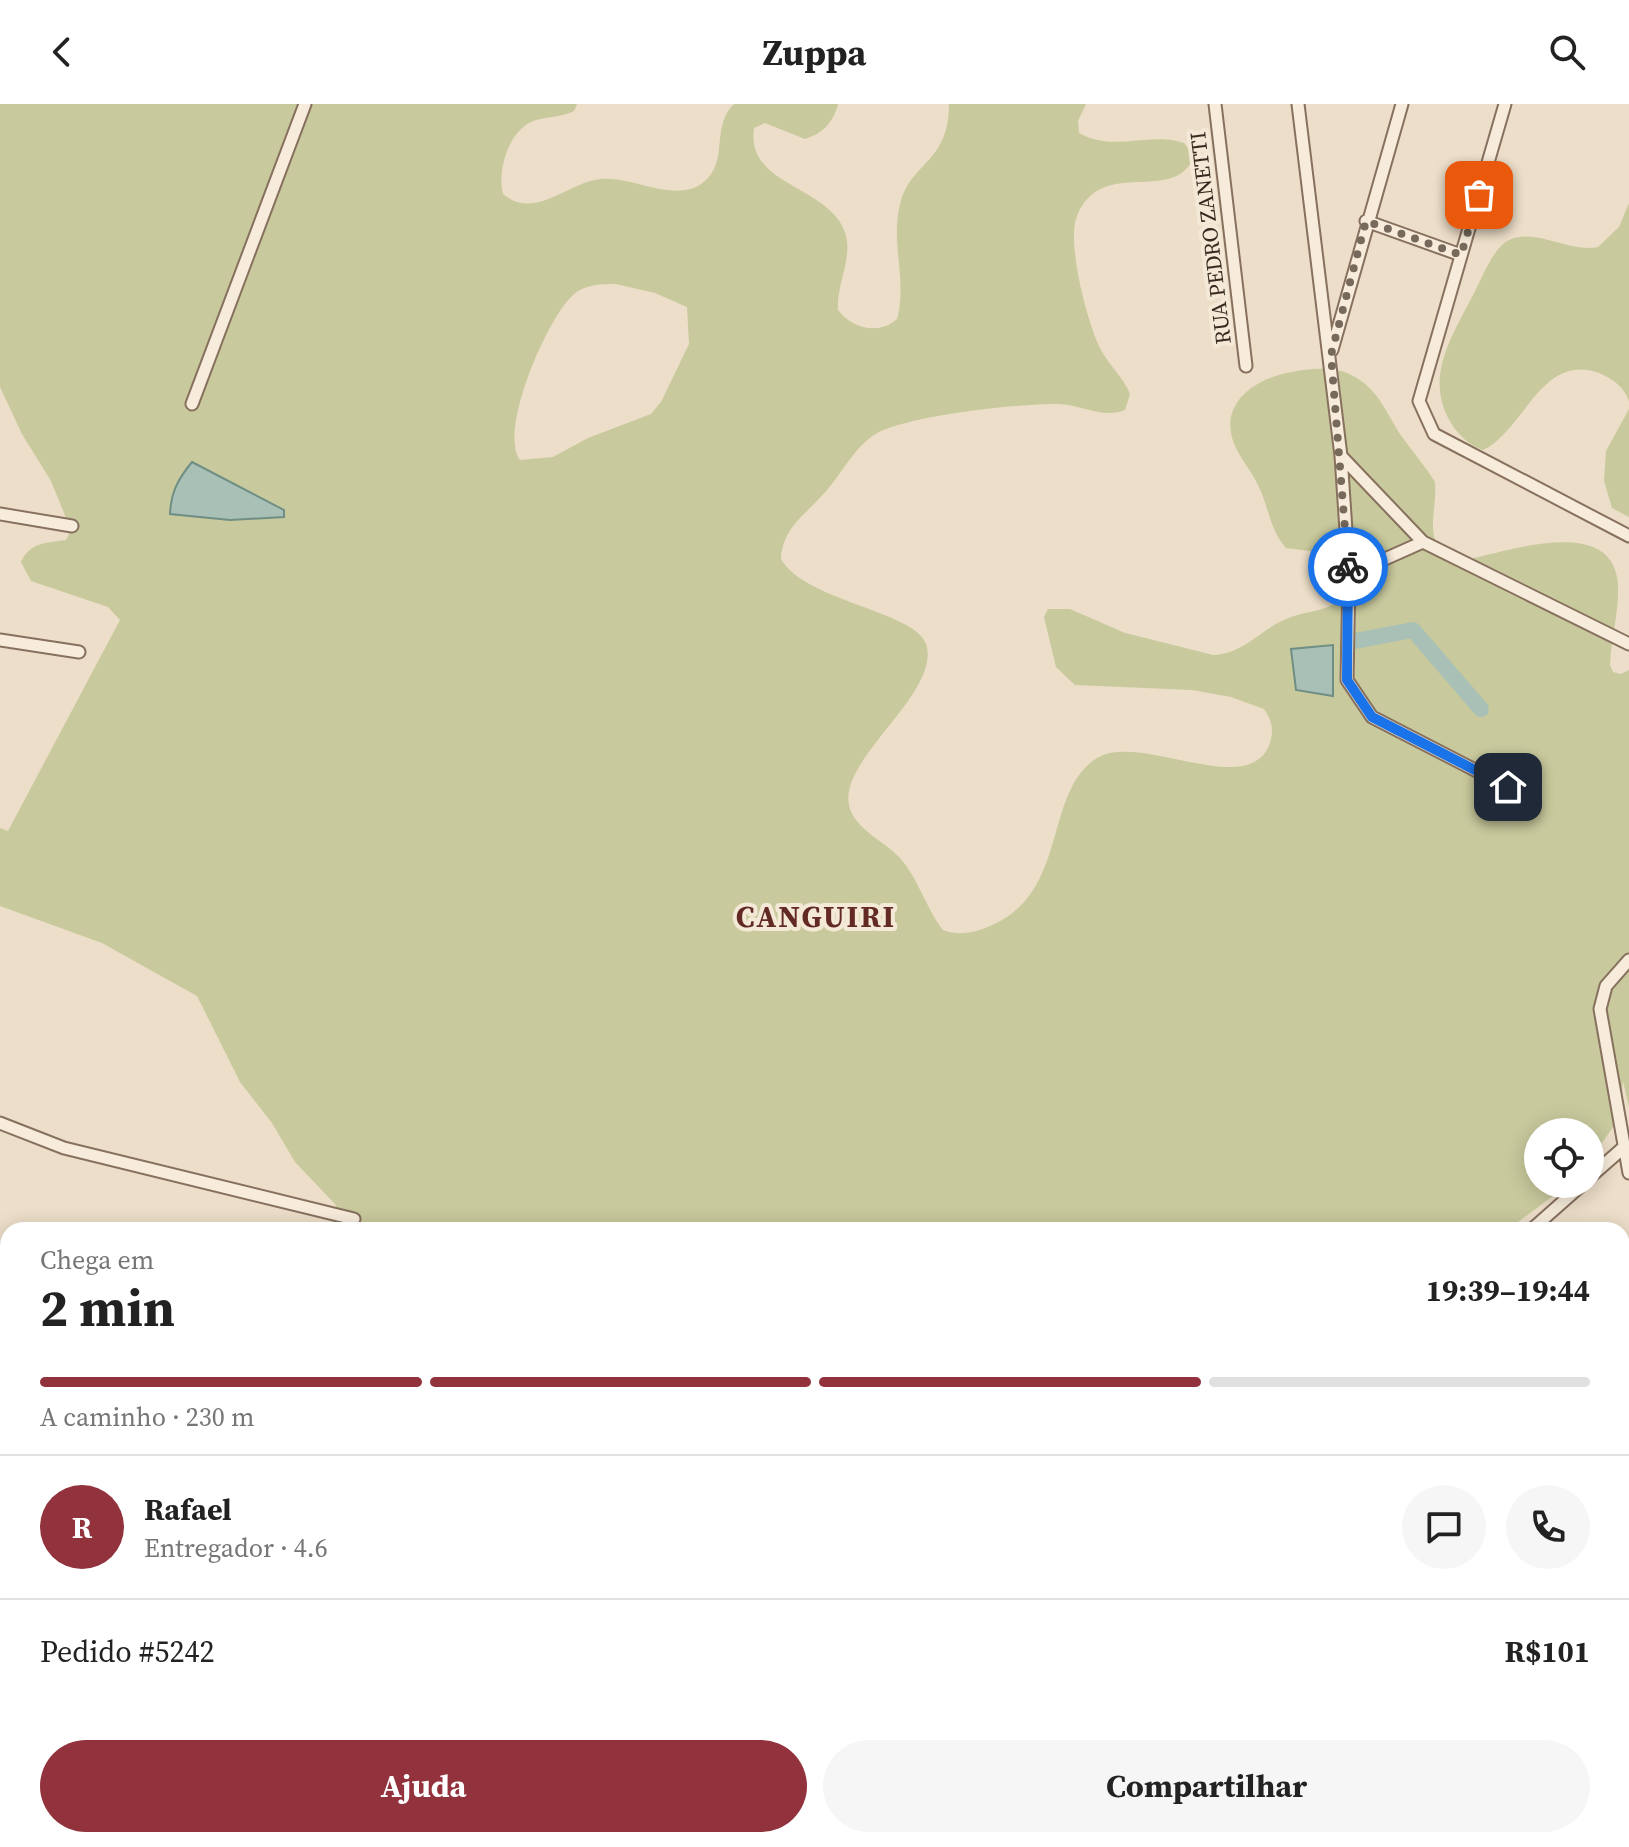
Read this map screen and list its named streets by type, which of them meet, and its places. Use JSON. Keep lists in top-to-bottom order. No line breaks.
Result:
{"streets":{"street":["RUA PEDRO ZANETTI"]},"districts":["CANGUIRI"],"page":{"header":"Zuppa","heading":["2 min","Chega em","19:39–19:44"],"panel":["Rafael","Entregador · 4.6","Pedido #5242","R$101"],"bar":"A caminho · 230 m","round":"R","buttons":["Ajuda","Compartilhar"]}}
